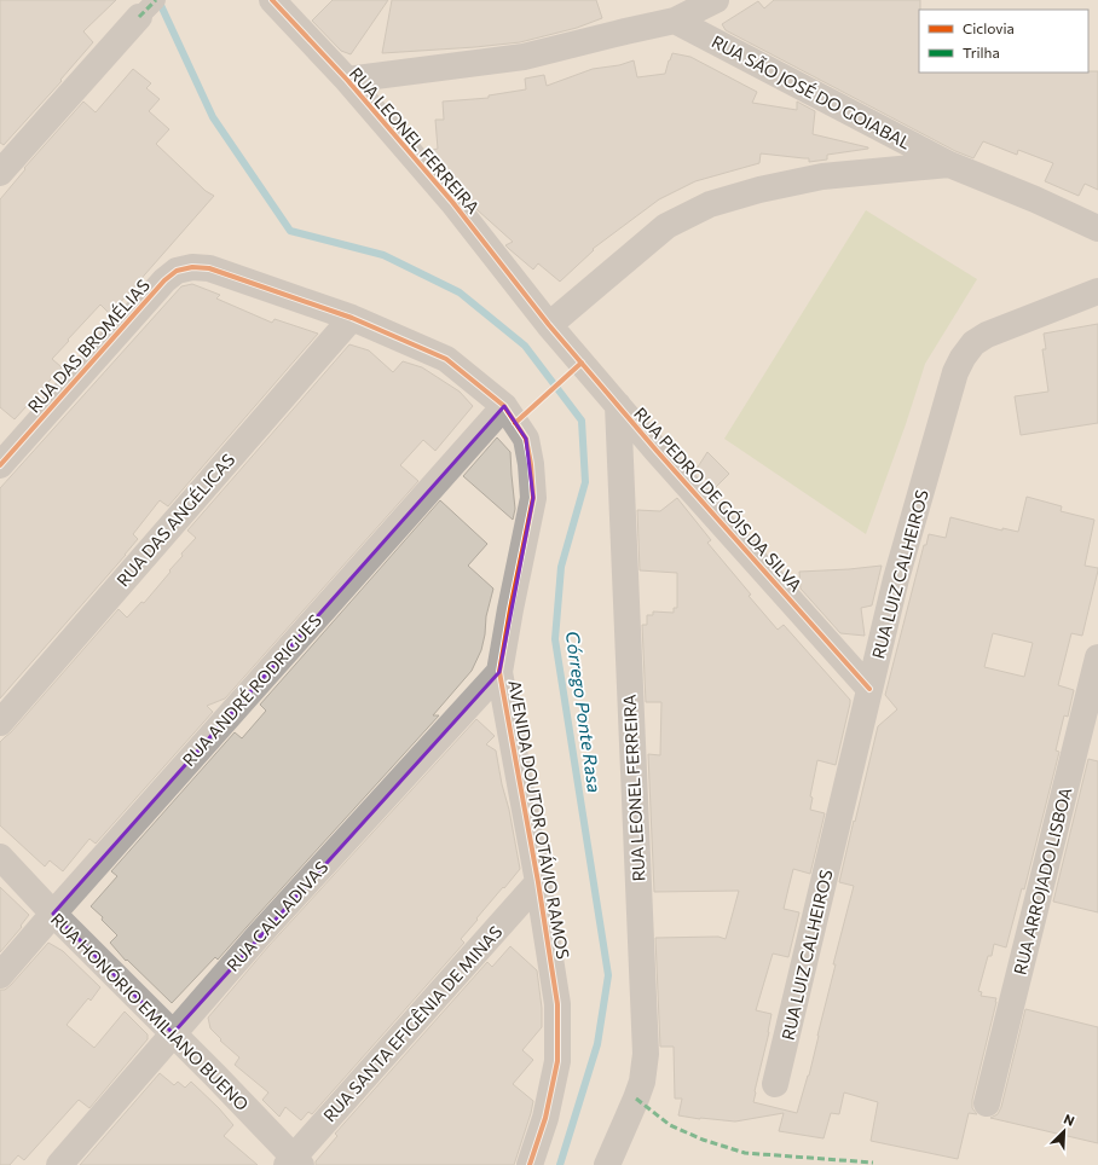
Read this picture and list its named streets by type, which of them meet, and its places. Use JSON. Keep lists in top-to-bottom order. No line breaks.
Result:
{"streets":{"street":["RUA SÃO JOSÉ DO GOIABAL","RUA LEONEL FERREIRA","RUA DAS BROMÉLIAS","RUA PEDRO DE GÓIS DA SILVA","RUA DAS ANGÉLICAS","RUA LUIZ CALHEIROS","RUA ANDRÉ RODRIGUES","AVENIDA DOUTOR OTÁVIO RAMOS","RUA ARROJADO LISBOA","RUA CALLADIVAS","RUA HONÓRIO EMILIANO BUENO","RUA SANTA EFIGÊNIA DE MINAS"]},"crossings":[["RUA LEONEL FERREIRA","RUA PEDRO DE GÓIS DA SILVA"],["RUA DAS BROMÉLIAS","AVENIDA DOUTOR OTÁVIO RAMOS"],["RUA PEDRO DE GÓIS DA SILVA","RUA LUIZ CALHEIROS"],["RUA DAS ANGÉLICAS","AVENIDA DOUTOR OTÁVIO RAMOS"],["RUA ANDRÉ RODRIGUES","AVENIDA DOUTOR OTÁVIO RAMOS"],["RUA ANDRÉ RODRIGUES","RUA HONÓRIO EMILIANO BUENO"],["AVENIDA DOUTOR OTÁVIO RAMOS","RUA CALLADIVAS"],["AVENIDA DOUTOR OTÁVIO RAMOS","RUA SANTA EFIGÊNIA DE MINAS"],["RUA CALLADIVAS","RUA HONÓRIO EMILIANO BUENO"],["RUA HONÓRIO EMILIANO BUENO","RUA SANTA EFIGÊNIA DE MINAS"]],"water":["Córrego Ponte Rasa"],"legend":["Ciclovia","Trilha"],"north":"top right"}
